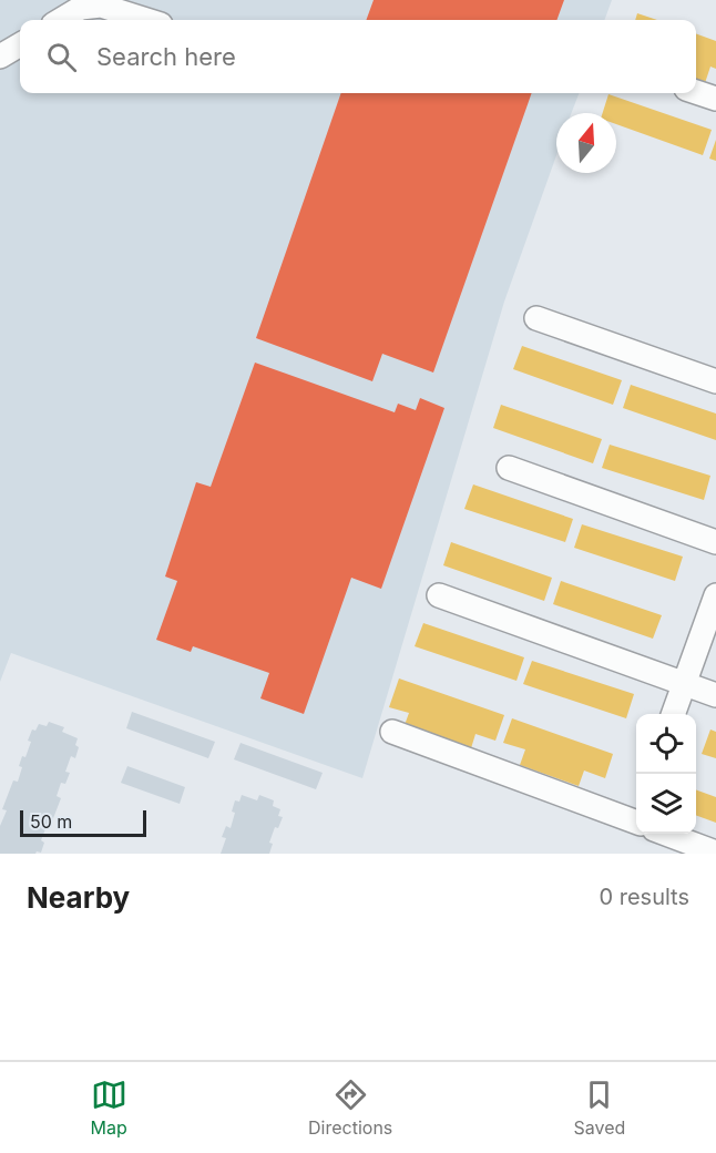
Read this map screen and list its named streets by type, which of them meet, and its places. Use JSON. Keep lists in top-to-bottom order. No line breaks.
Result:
{"scale_bar":"50 m","north":"top","page":{"search":"Search here","scale":"50 m","heading":["Nearby","0 results"],"nav":["Map","Directions","Saved"]}}
